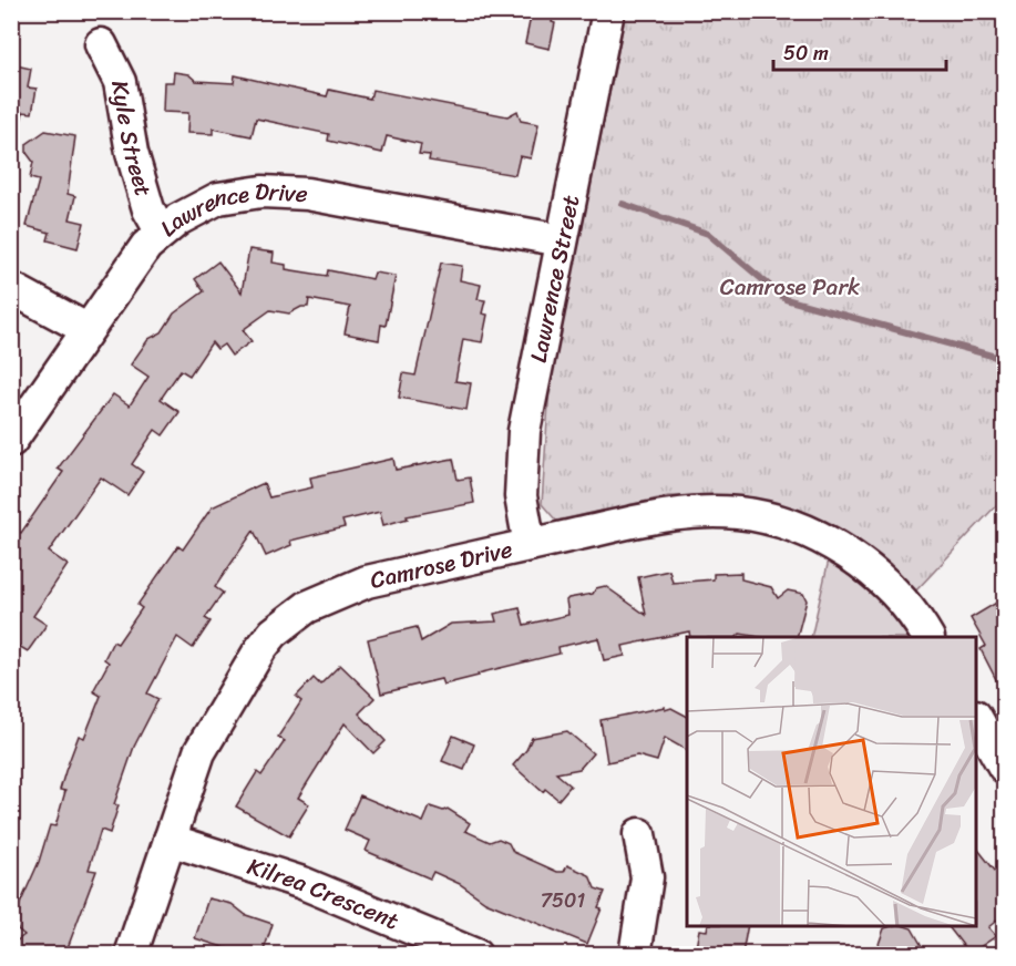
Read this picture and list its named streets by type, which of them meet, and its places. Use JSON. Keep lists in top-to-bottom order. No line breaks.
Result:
{"streets":{"street":["Kyle Street","Lawrence Drive","Lawrence Street","Camrose Drive","Kilrea Crescent"]},"crossings":[["Kyle Street","Lawrence Drive"],["Lawrence Drive","Lawrence Street"],["Lawrence Street","Camrose Drive"],["Camrose Drive","Kilrea Crescent"]],"parks":["Camrose Park"],"house_numbers":["7501"],"scale_bar":"50 m"}
